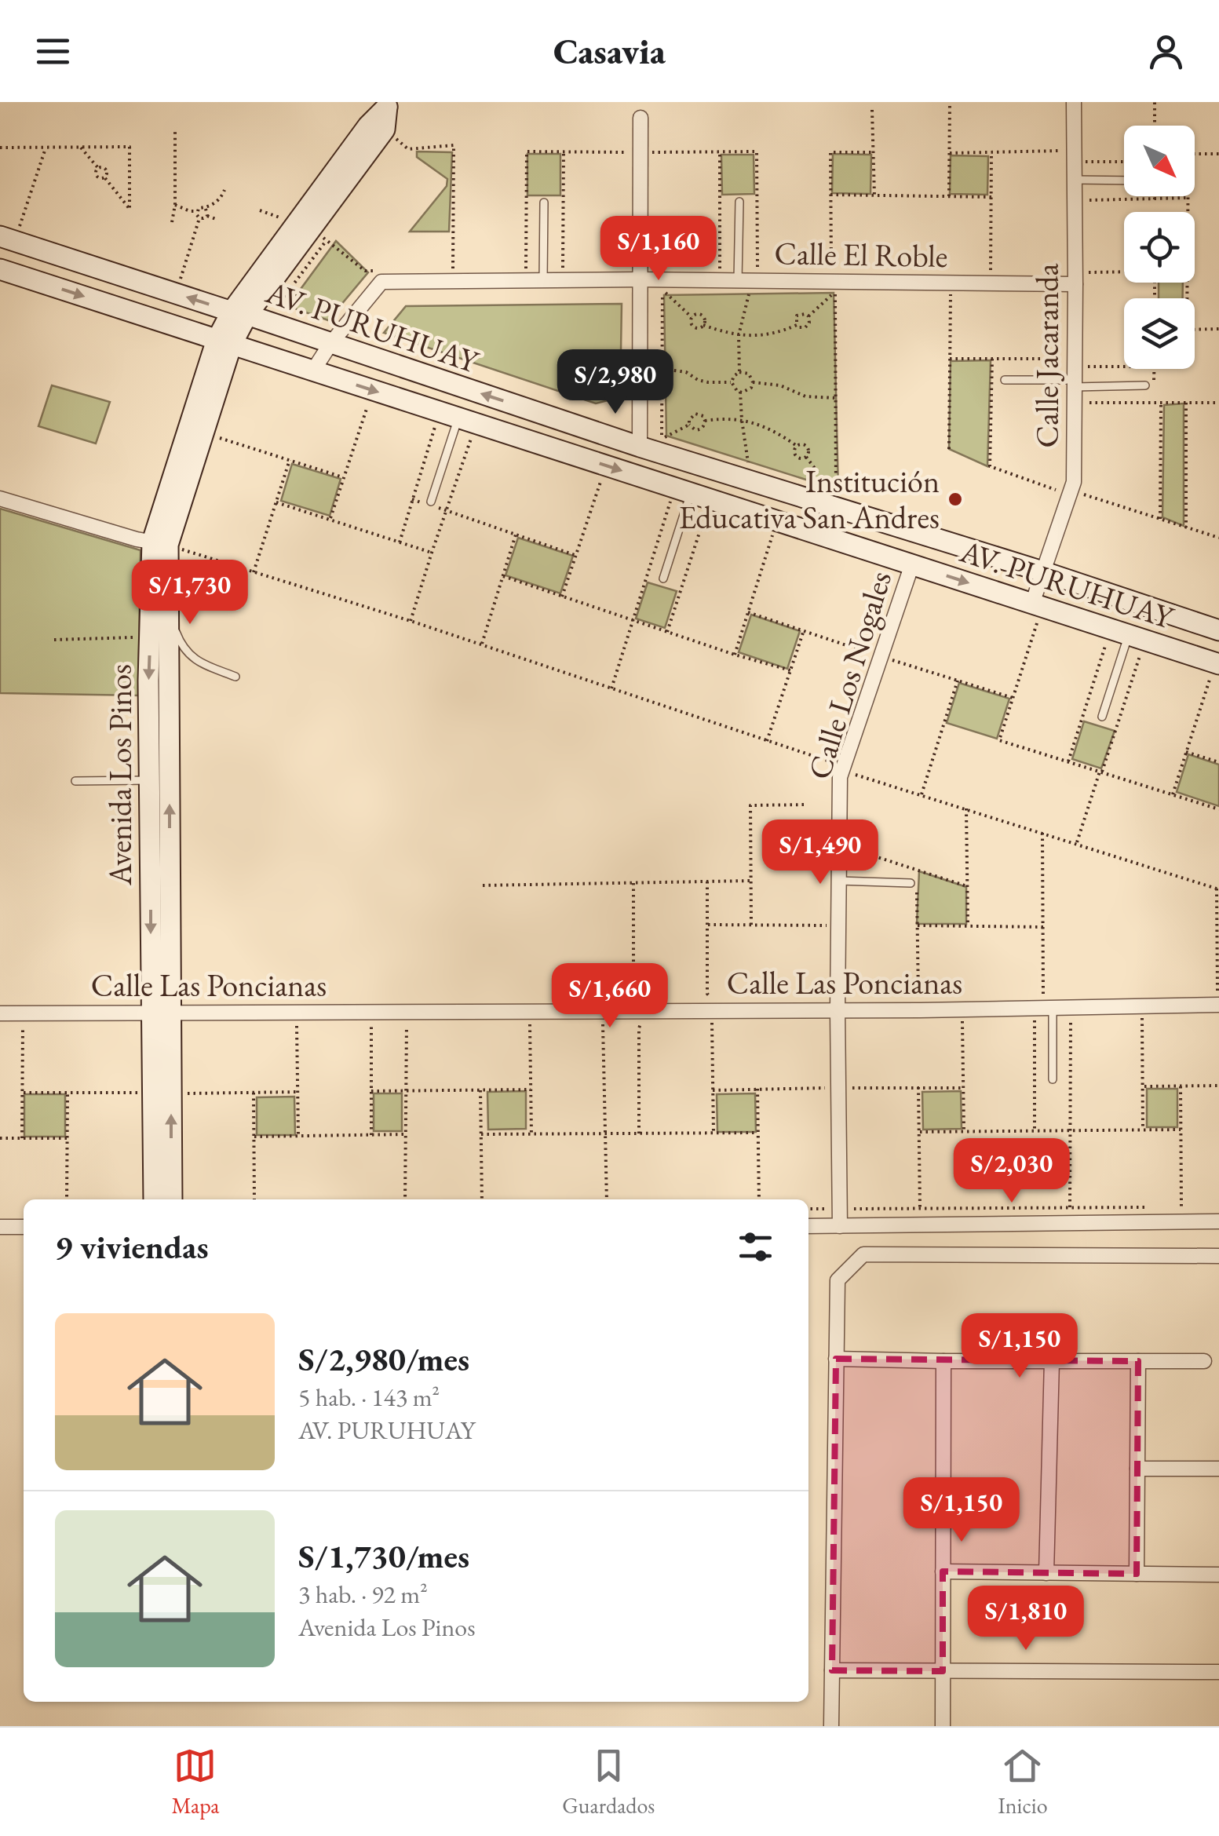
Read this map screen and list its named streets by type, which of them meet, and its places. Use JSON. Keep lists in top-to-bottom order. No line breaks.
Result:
{"streets":{"main road":["AV. PURUHUAY","Avenida Los Pinos"],"street":["Calle El Roble","Calle Jacaranda","Calle Los Nogales","Calle Las Poncianas"]},"crossings":[["Calle El Roble","AV. PURUHUAY"],["Calle El Roble","Calle Jacaranda"],["AV. PURUHUAY","Calle Jacaranda"],["AV. PURUHUAY","Calle Los Nogales"],["AV. PURUHUAY","Avenida Los Pinos"],["Calle Los Nogales","Calle Las Poncianas"],["Avenida Los Pinos","Calle Las Poncianas"]],"places":["Institución Educativa San Andres"],"north":"bottom right","page":{"header":"Casavia","price":["S/1,160","S/2,980","S/1,730","S/1,490","S/1,660","S/2,030","S/1,150","S/1,150","S/1,810"],"heading":"9 viviendas","list":[{"name":"S/2,980/mes","note":"5 hab. · 143 m² · AV. PURUHUAY"},{"name":"S/1,730/mes","note":"3 hab. · 92 m² · Avenida Los Pinos"}],"tabs":["Mapa","Guardados","Inicio"]}}
